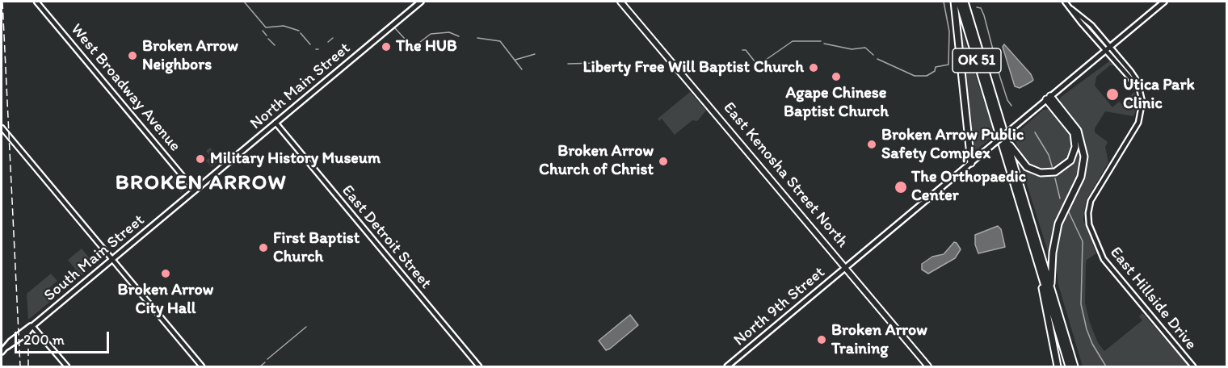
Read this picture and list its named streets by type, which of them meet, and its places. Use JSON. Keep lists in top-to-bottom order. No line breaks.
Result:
{"streets":{"highway":["OK 51"],"main road":["North Main Street","East Kenosha Street North","South Main Street","North 9th Street"],"street":["West Broadway Avenue","East Detroit Street","East Hillside Drive"]},"crossings":[["North Main Street","West Broadway Avenue"],["North Main Street","East Detroit Street"],["North Main Street","South Main Street"],["West Broadway Avenue","South Main Street"],["East Kenosha Street North","North 9th Street"]],"districts":["BROKEN ARROW"],"places":["The HUB","Broken Arrow Neighbors","Liberty Free Will Baptist Church","Agape Chinese Baptist Church","Utica Park Clinic","Broken Arrow Public Safety Complex","Military History Museum","Broken Arrow Church of Christ","The Orthopaedic Center","First Baptist Church","Broken Arrow City Hall","Broken Arrow Training"],"scale_bar":"200 m"}
